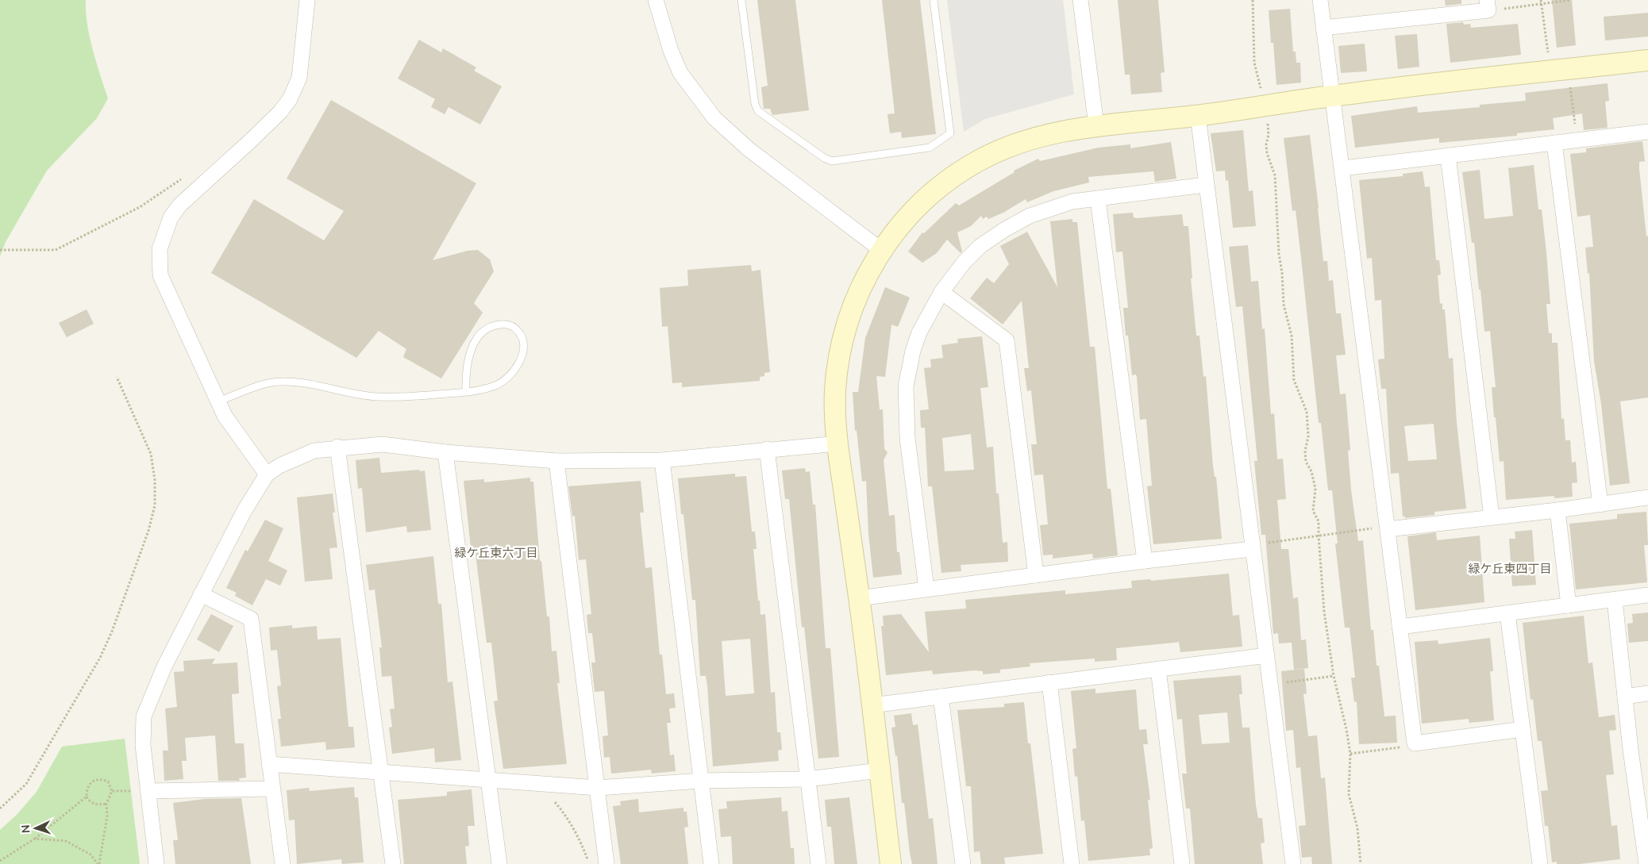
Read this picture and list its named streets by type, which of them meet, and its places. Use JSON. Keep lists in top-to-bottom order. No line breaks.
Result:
{"districts":["緑ケ丘東六丁目","緑ケ丘東四丁目"],"north":"left"}
